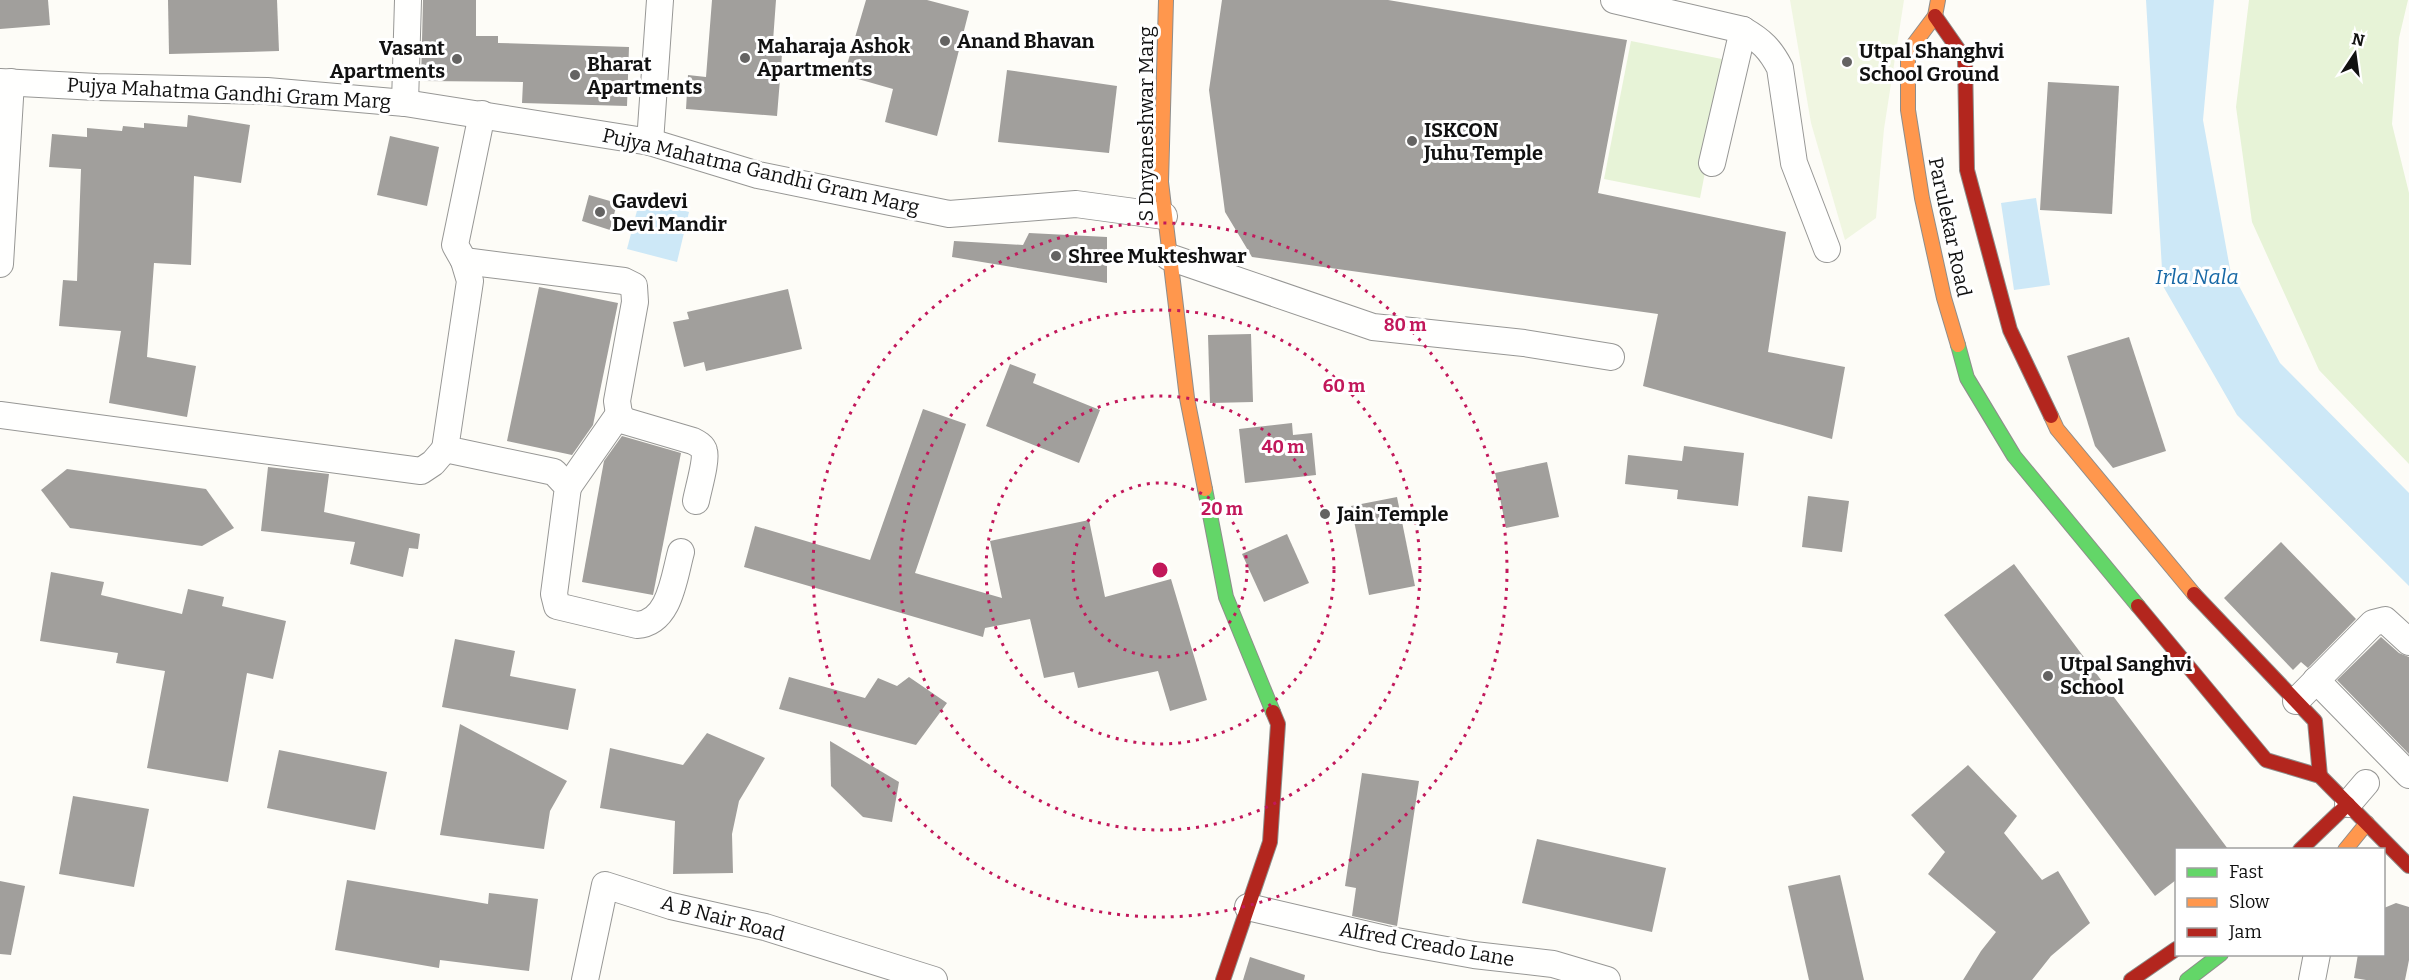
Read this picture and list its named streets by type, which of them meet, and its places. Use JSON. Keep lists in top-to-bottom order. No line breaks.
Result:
{"streets":{"street":["Pujya Mahatma Gandhi Gram Marg","S Dnyaneshwar Marg","Parulekar Road","A B Nair Road","Alfred Creado Lane"]},"crossings":[["Pujya Mahatma Gandhi Gram Marg","S Dnyaneshwar Marg"],["S Dnyaneshwar Marg","Alfred Creado Lane"]],"water":["Irla Nala"],"places":["Anand Bhavan","Maharaja Ashok Apartments","Vasant Apartments","Utpal Shanghvi School Ground","Bharat Apartments","ISKCON Juhu Temple","Gavdevi Devi Mandir","Shree Mukteshwar","Jain Temple","Utpal Sanghvi School"],"legend":["Fast","Slow","Jam"],"north":"top","rings":["80 m","60 m","40 m","20 m"]}
